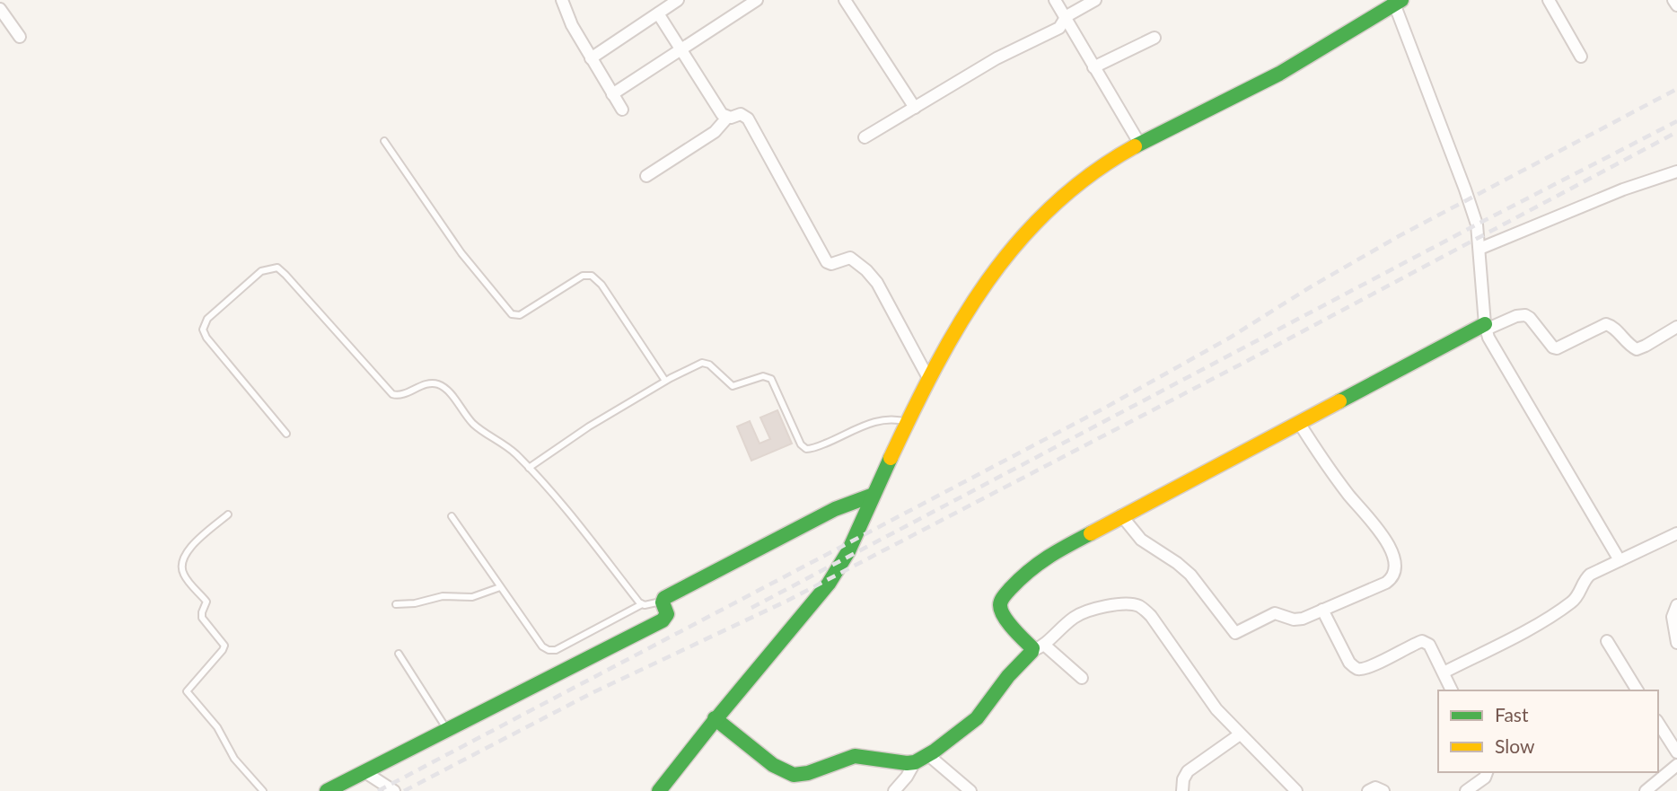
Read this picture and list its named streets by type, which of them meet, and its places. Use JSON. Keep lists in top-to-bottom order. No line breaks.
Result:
{"legend":["Fast","Slow"]}
